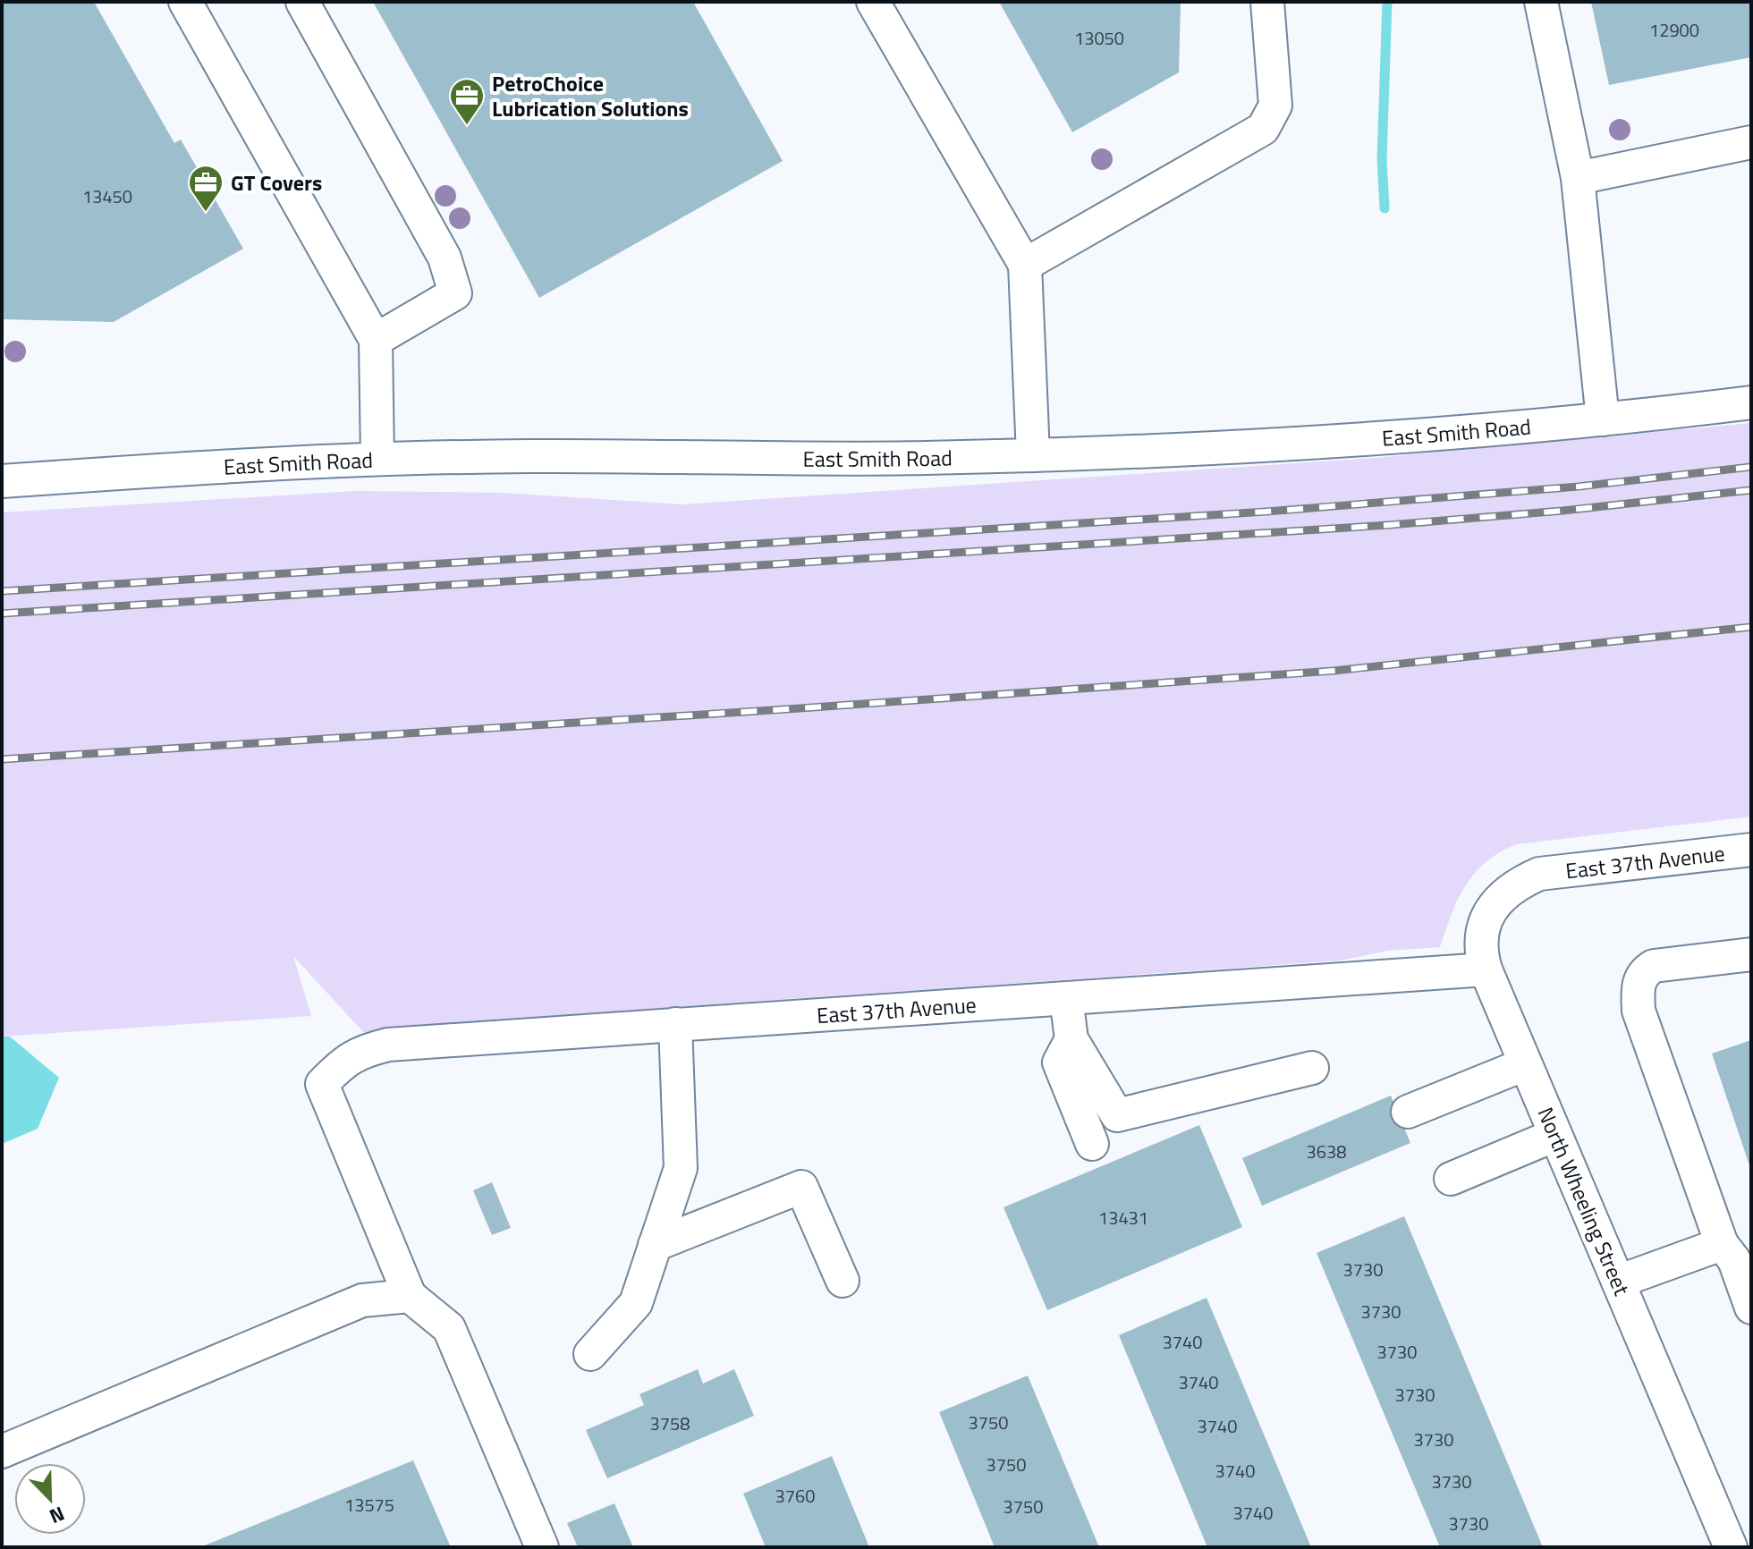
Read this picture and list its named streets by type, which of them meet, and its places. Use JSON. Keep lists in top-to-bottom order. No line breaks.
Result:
{"streets":{"street":["East Smith Road","East 37th Avenue","North Wheeling Street"]},"crossings":[["East 37th Avenue","North Wheeling Street"]],"places":{"office":["PetroChoice Lubrication Solutions","GT Covers"]},"house_numbers":["12900","13050","13450","3638","13431","3730","3730","3740","3730","3740","3730","3750","3758","3740","3730","3750","3740","3730","3760","13575","3750","3740","3730"],"north":"bottom right"}
